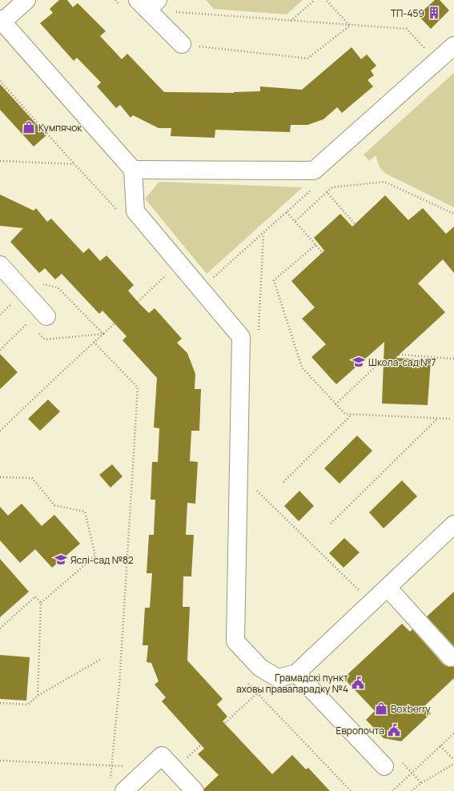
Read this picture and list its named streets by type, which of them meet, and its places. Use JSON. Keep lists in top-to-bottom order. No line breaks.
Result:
{"places":{"building":["ТП-459"],"shop":["Кумпячок","Boxberry"],"school or university":["Школа-сад №7","Яслі-сад №82"],"public building":["Грамадскі пункт аховы правапарадку №4","Европочта"]}}
